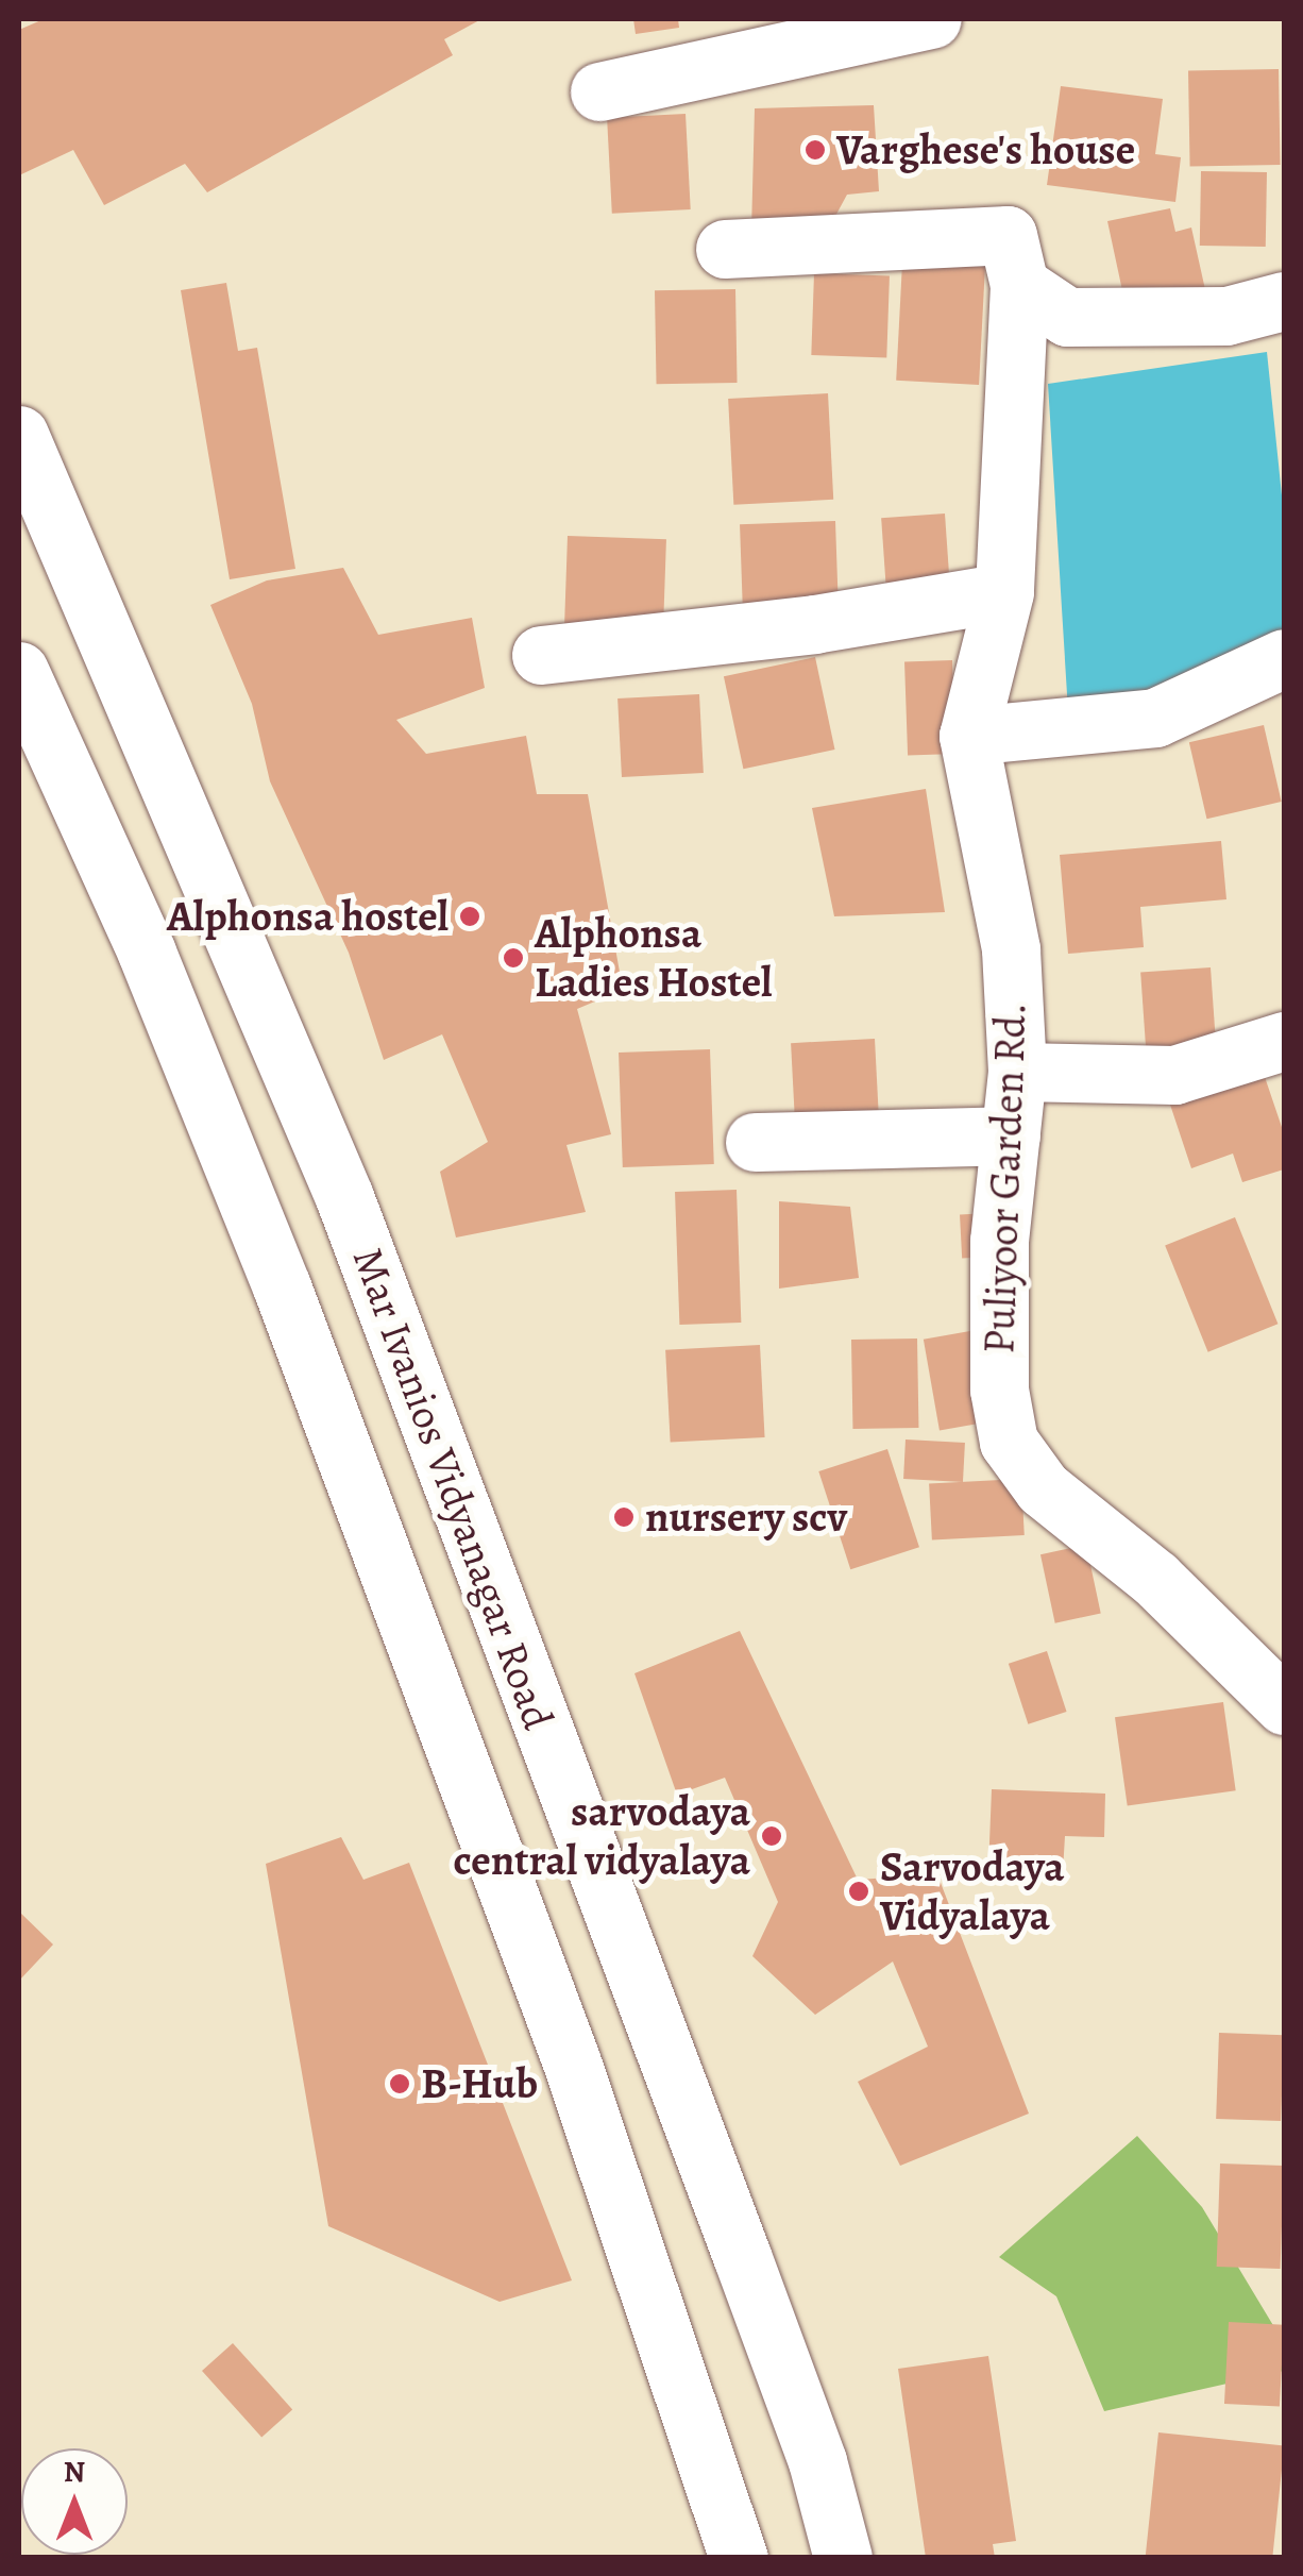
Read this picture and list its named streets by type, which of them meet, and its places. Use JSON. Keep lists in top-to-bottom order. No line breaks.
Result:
{"streets":{"street":["Puliyoor Garden Rd.","Mar Ivanios Vidyanagar Road"]},"places":["Varghese's house","Alphonsa hostel","Alphonsa Ladies Hostel","nursery scv","sarvodaya central vidyalaya","Sarvodaya Vidyalaya","B-Hub"],"north":"top"}
